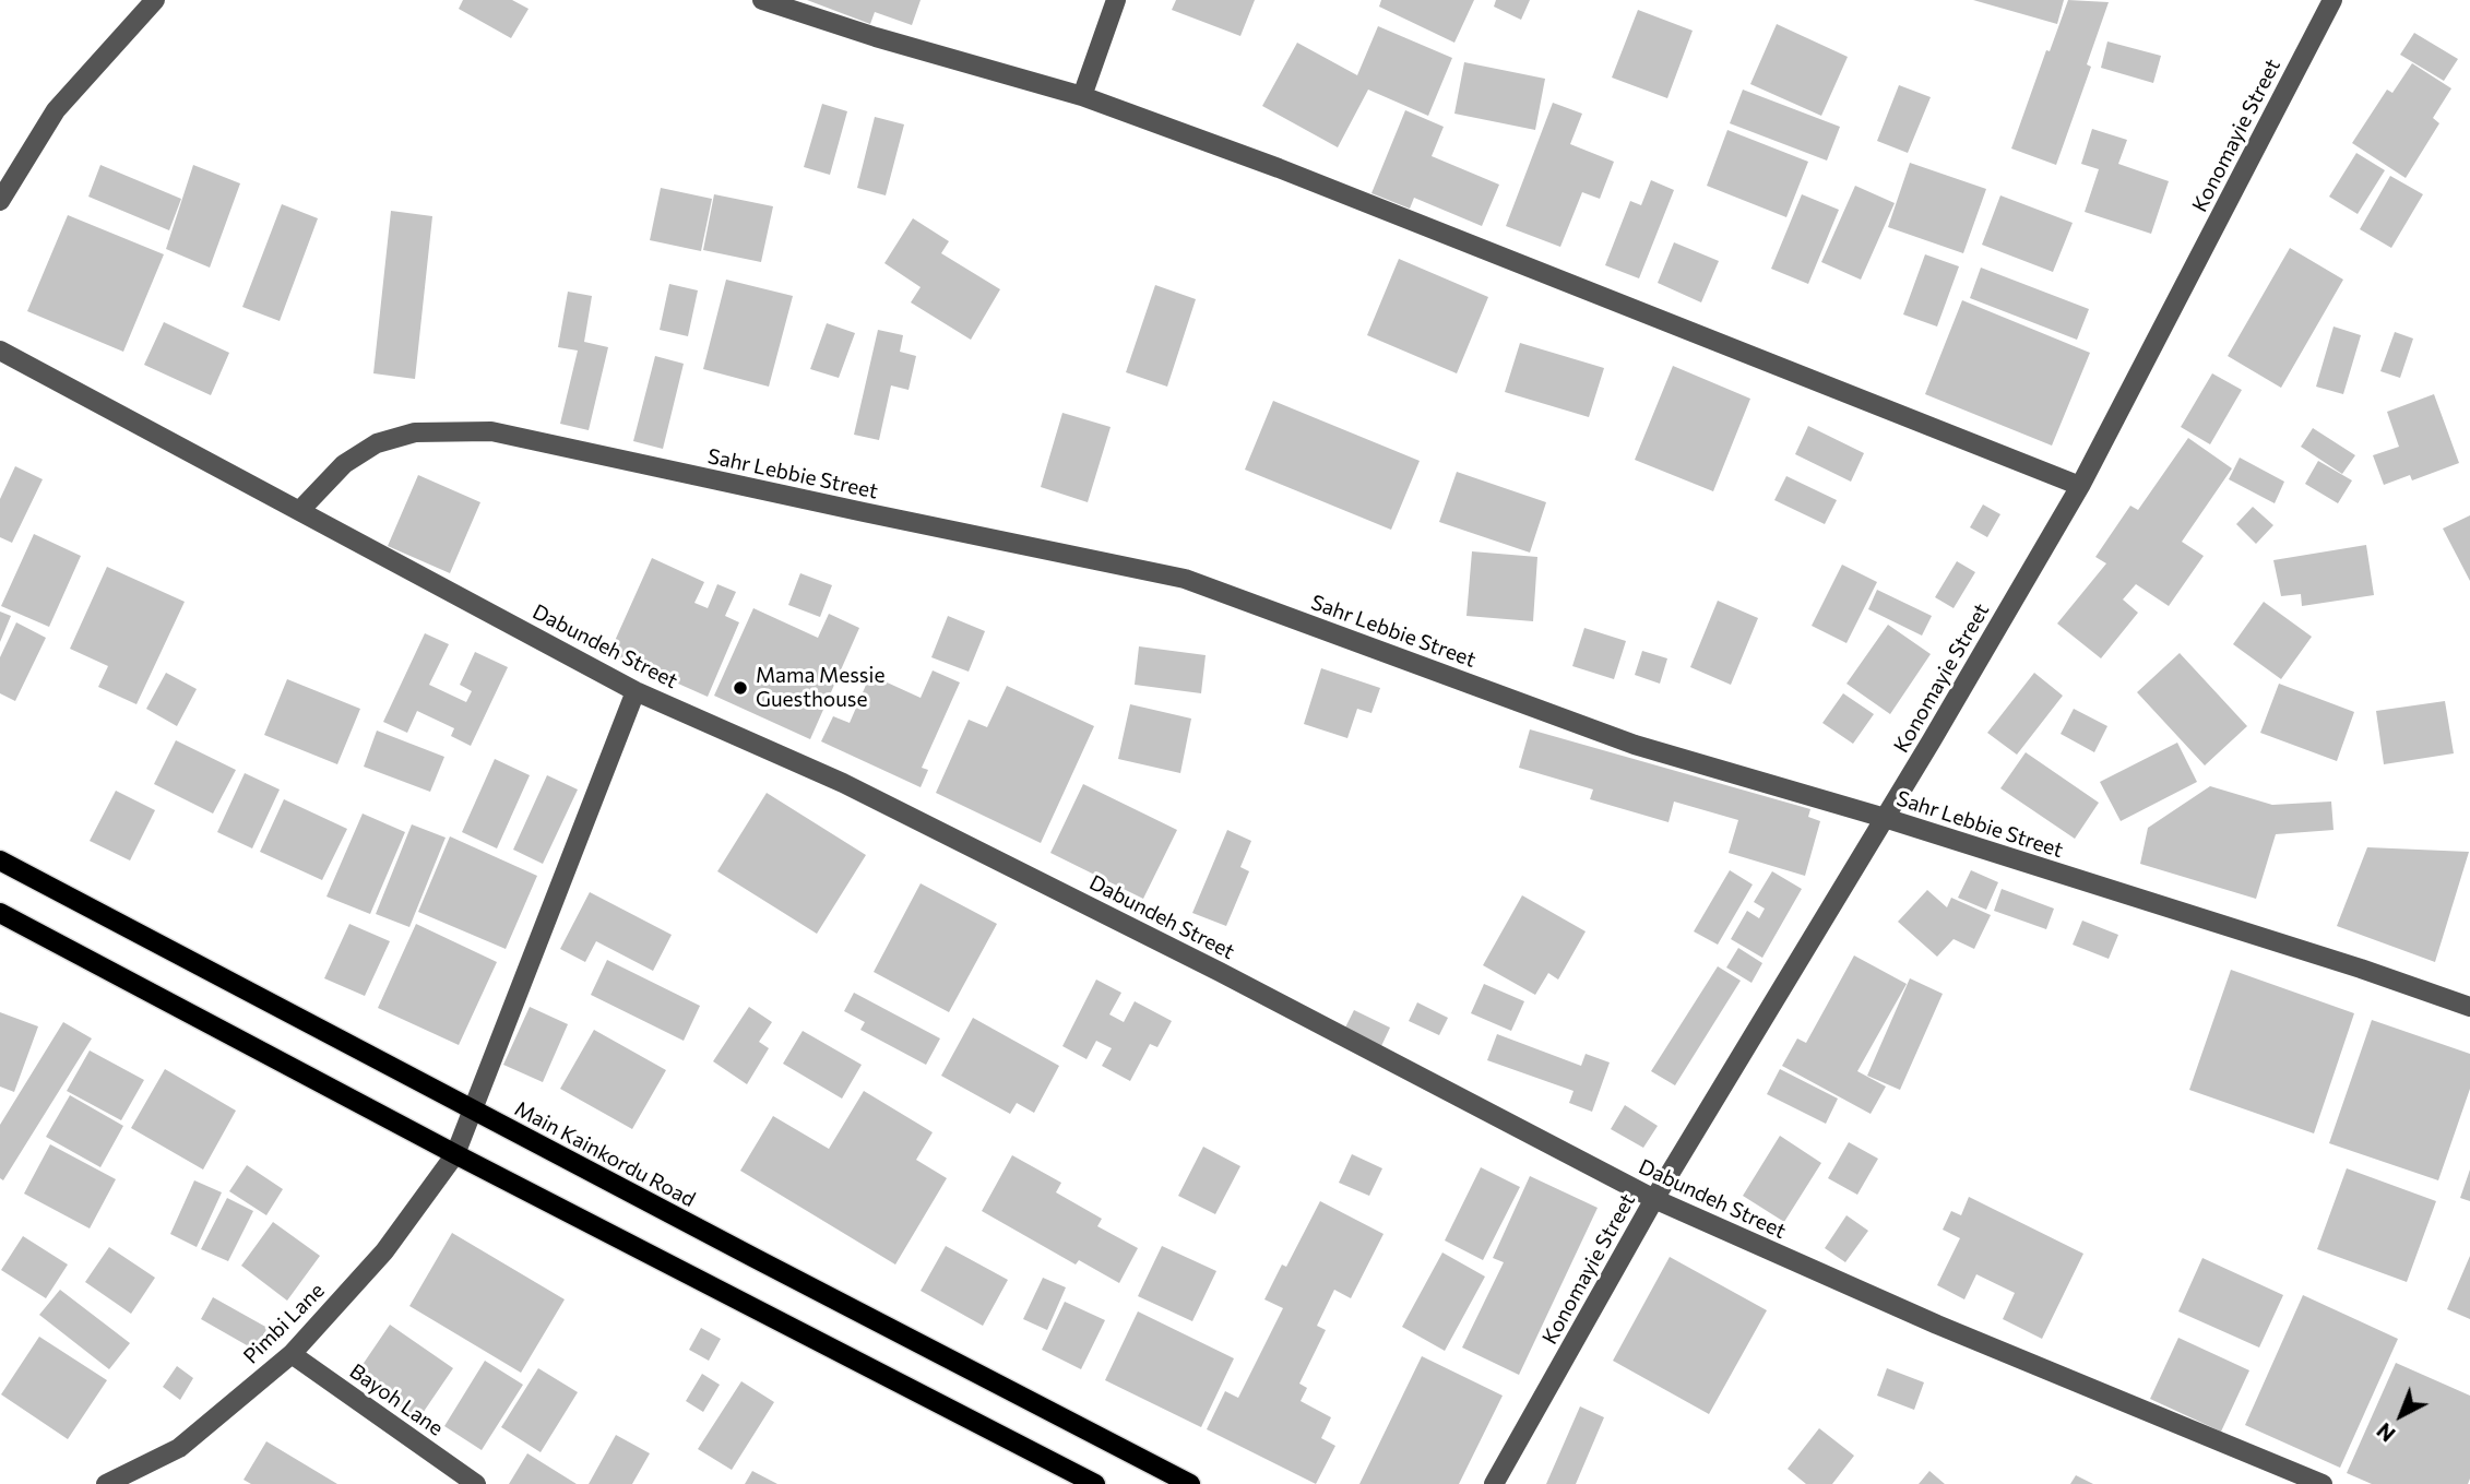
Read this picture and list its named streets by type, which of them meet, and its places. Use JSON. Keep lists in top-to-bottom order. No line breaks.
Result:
{"streets":{"main road":["Main Kainkordu Road"],"street":["Konomayie Street","Sahr Lebbie Street","Dabundeh Street","Pimbi Lane","Bayoh Lane"]},"crossings":[["Konomayie Street","Sahr Lebbie Street"],["Konomayie Street","Dabundeh Street"],["Sahr Lebbie Street","Dabundeh Street"],["Dabundeh Street","Pimbi Lane"],["Main Kainkordu Road","Pimbi Lane"],["Pimbi Lane","Bayoh Lane"]],"places":["Mama Messie Guesthouse"],"north":"bottom left"}
